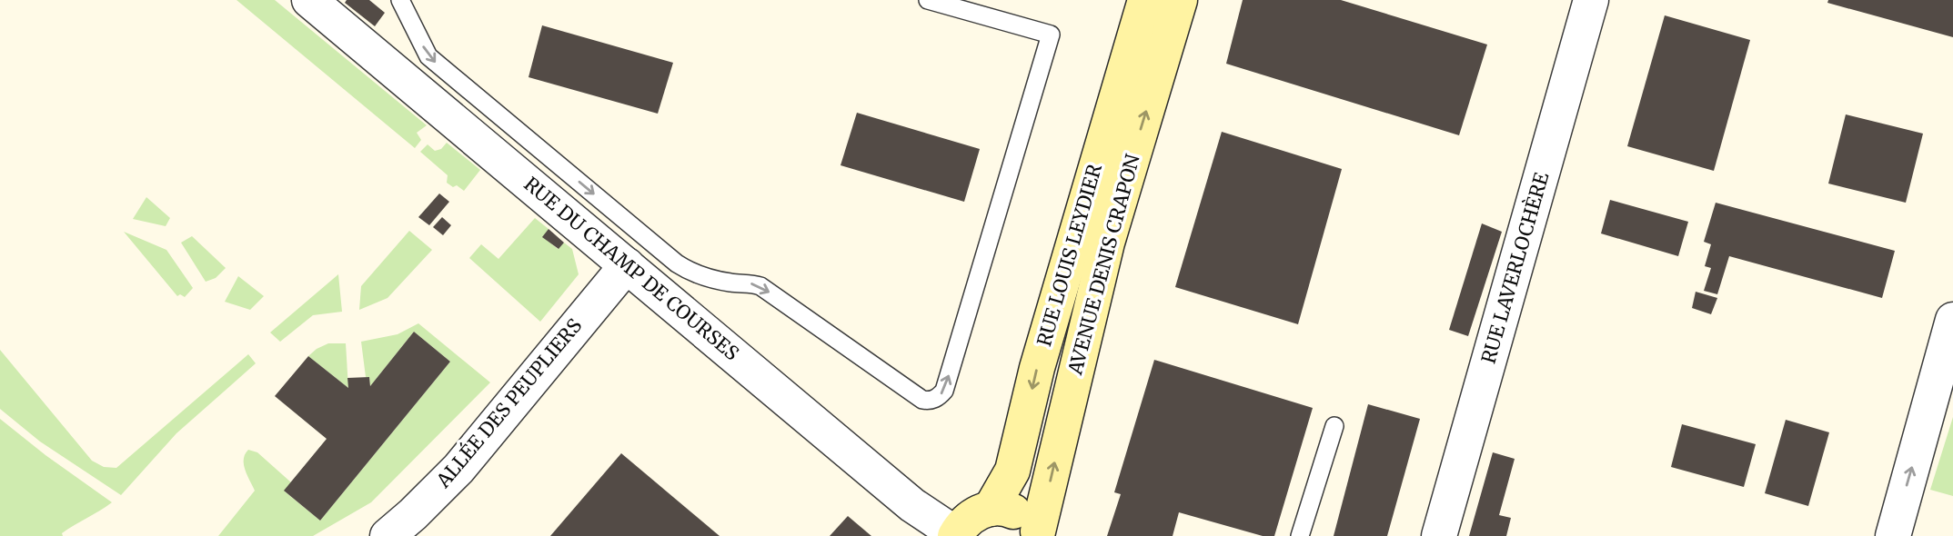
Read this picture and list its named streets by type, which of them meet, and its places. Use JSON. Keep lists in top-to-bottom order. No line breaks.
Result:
{"streets":{"main road":["RUE LOUIS LEYDIER","AVENUE DENIS CRAPON"],"street":["RUE LAVERLOCHÈRE","RUE DU CHAMP DE COURSES","ALLÉE DES PEUPLIERS"]},"crossings":[["RUE DU CHAMP DE COURSES","ALLÉE DES PEUPLIERS"]],"one_way":["RUE LOUIS LEYDIER","AVENUE DENIS CRAPON"]}
